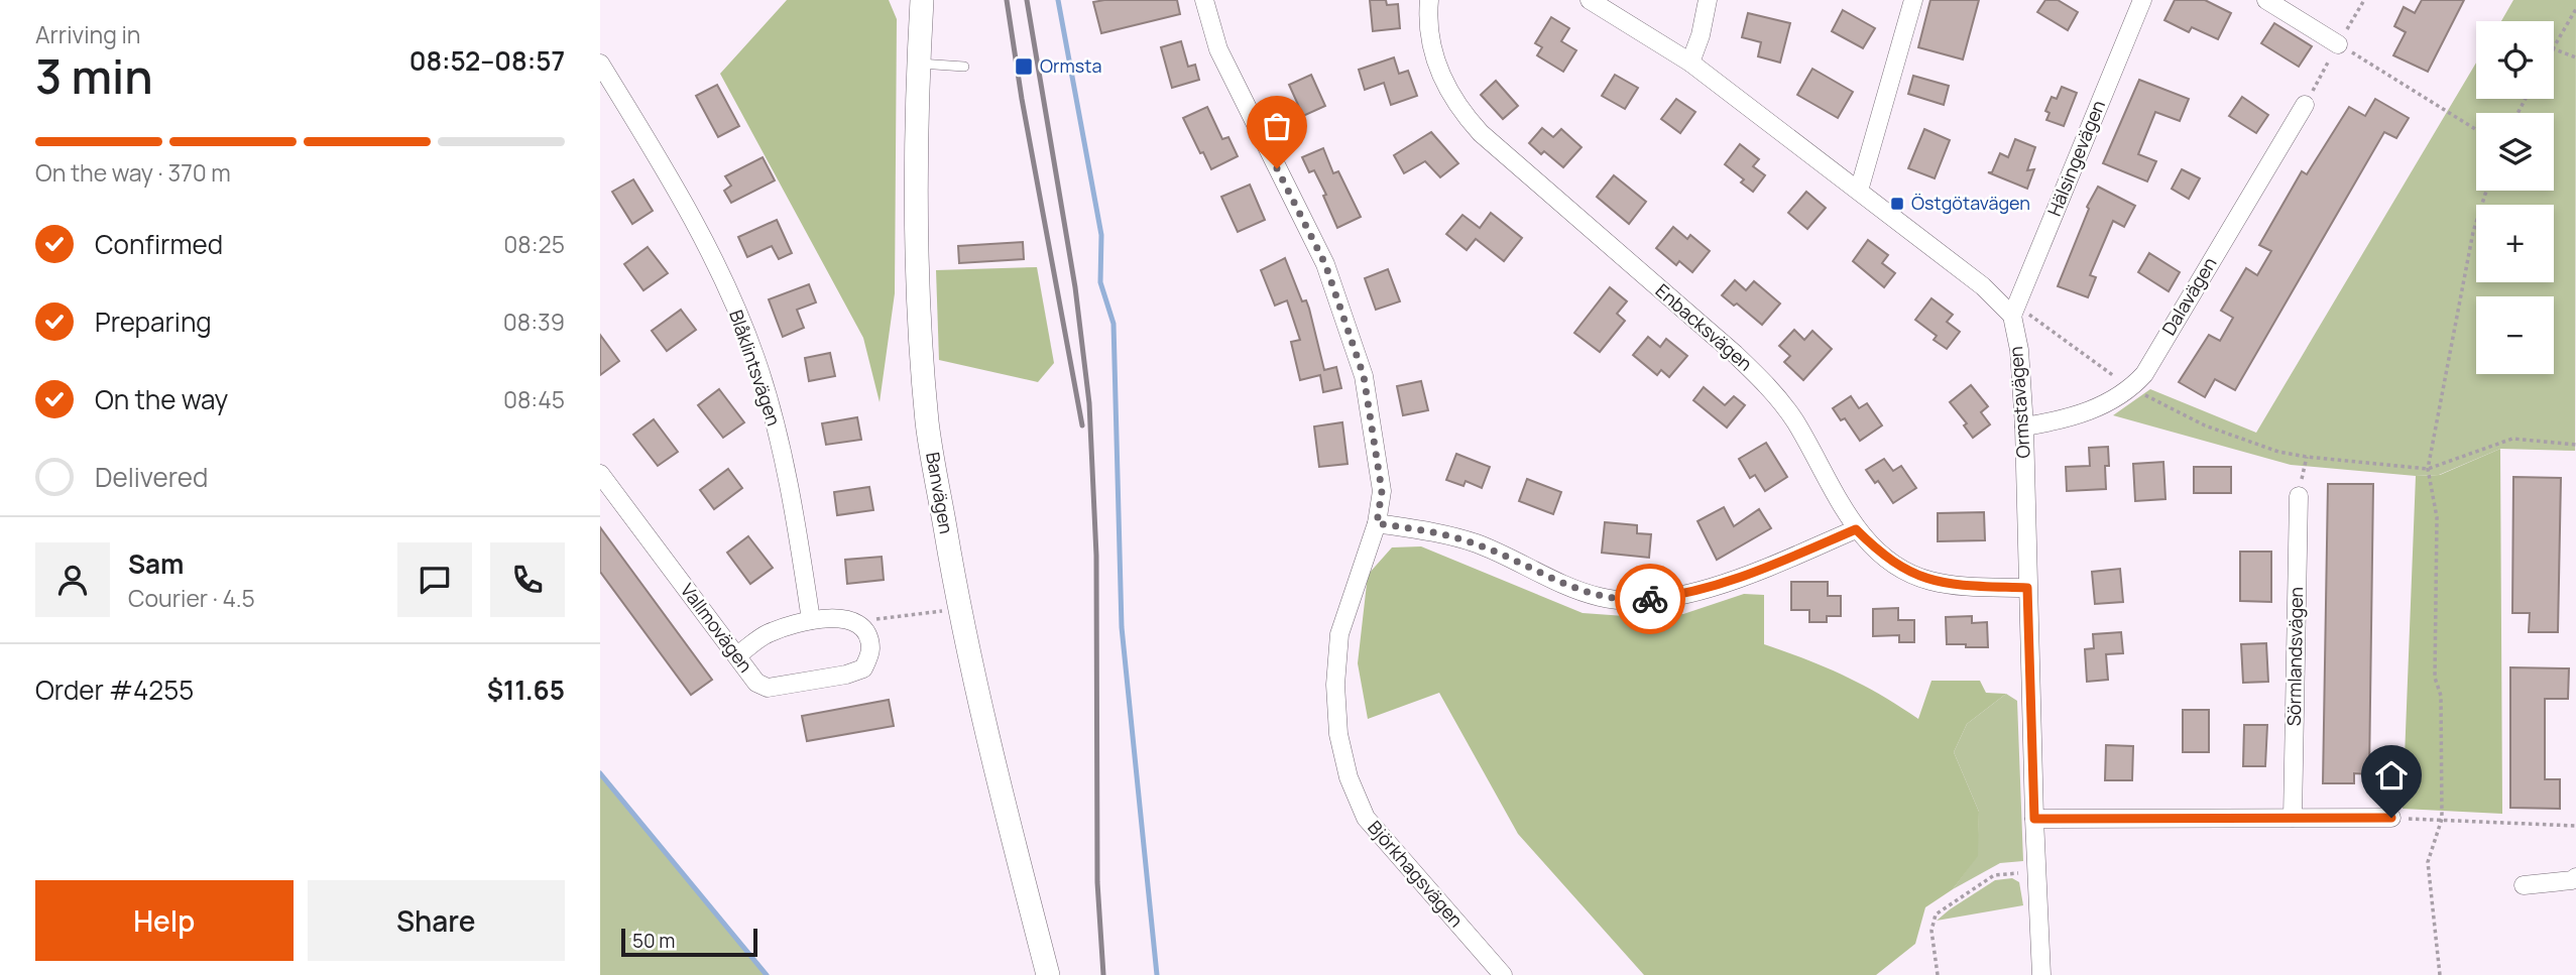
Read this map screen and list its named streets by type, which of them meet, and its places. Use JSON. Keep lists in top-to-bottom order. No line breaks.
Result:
{"streets":{"street":["Hälsingevägen","Dalavägen","Enbacksvägen","Blåklintsvägen","Ormstavägen","Banvägen","Vallmovägen","Sörmlandsvägen","Björkhagsvägen"]},"crossings":[["Hälsingevägen","Ormstavägen"],["Dalavägen","Ormstavägen"],["Enbacksvägen","Ormstavägen"]],"places":{"transit":["Ormsta","Östgötavägen"]},"scale_bar":"50 m","page":{"heading":["3 min","Arriving in","08:52–08:57"],"panel":["Sam","Courier · 4.5","Order #4255","$11.65"],"map_buttons":["+","−"],"bar":"On the way · 370 m","list":[["Confirmed","08:25"],["Preparing","08:39"],["On the way","08:45"],"Delivered"],"buttons":["Help","Share"],"scale":"50 m"}}
